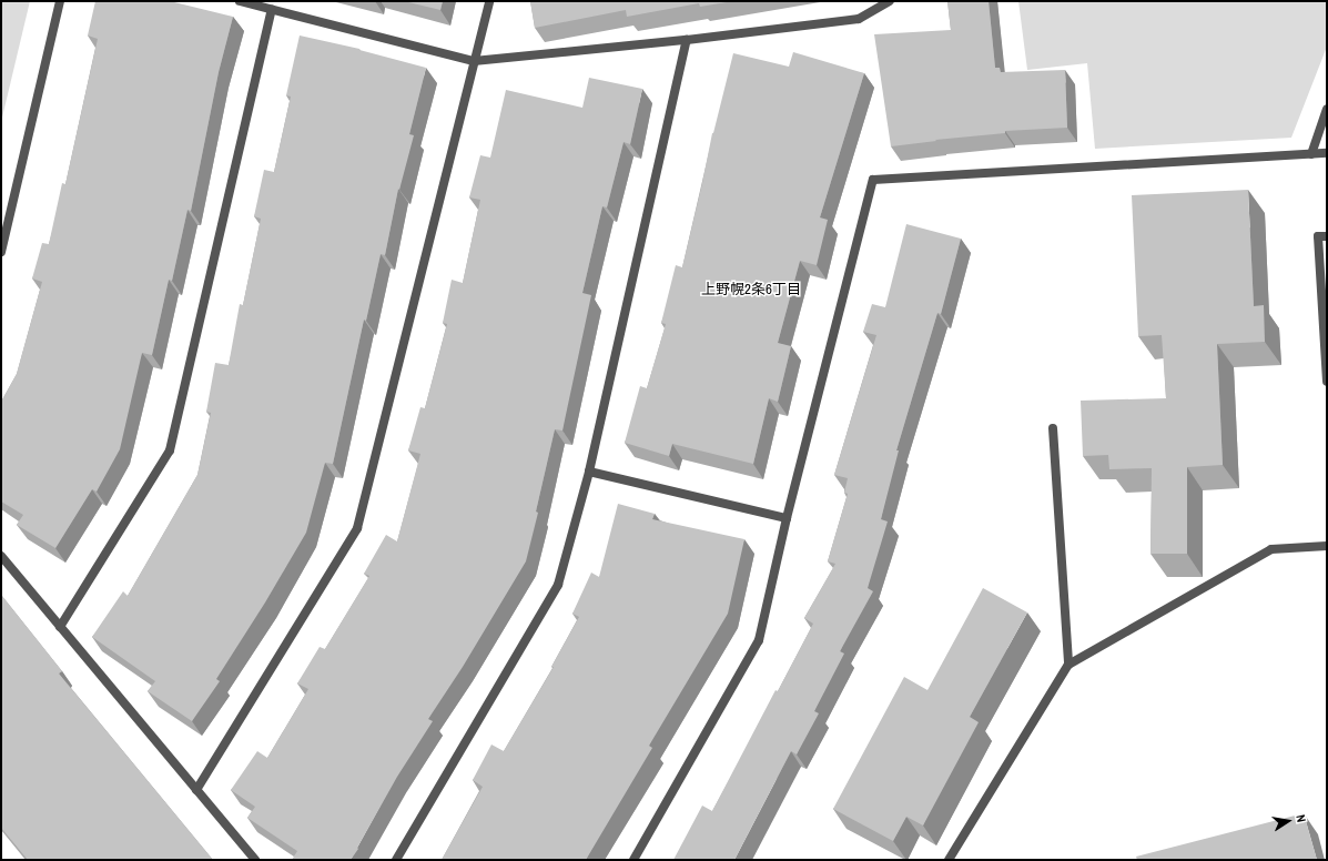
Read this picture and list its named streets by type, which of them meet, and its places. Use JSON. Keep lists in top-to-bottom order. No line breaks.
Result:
{"districts":["上野幌2条6丁目"],"north":"right"}
